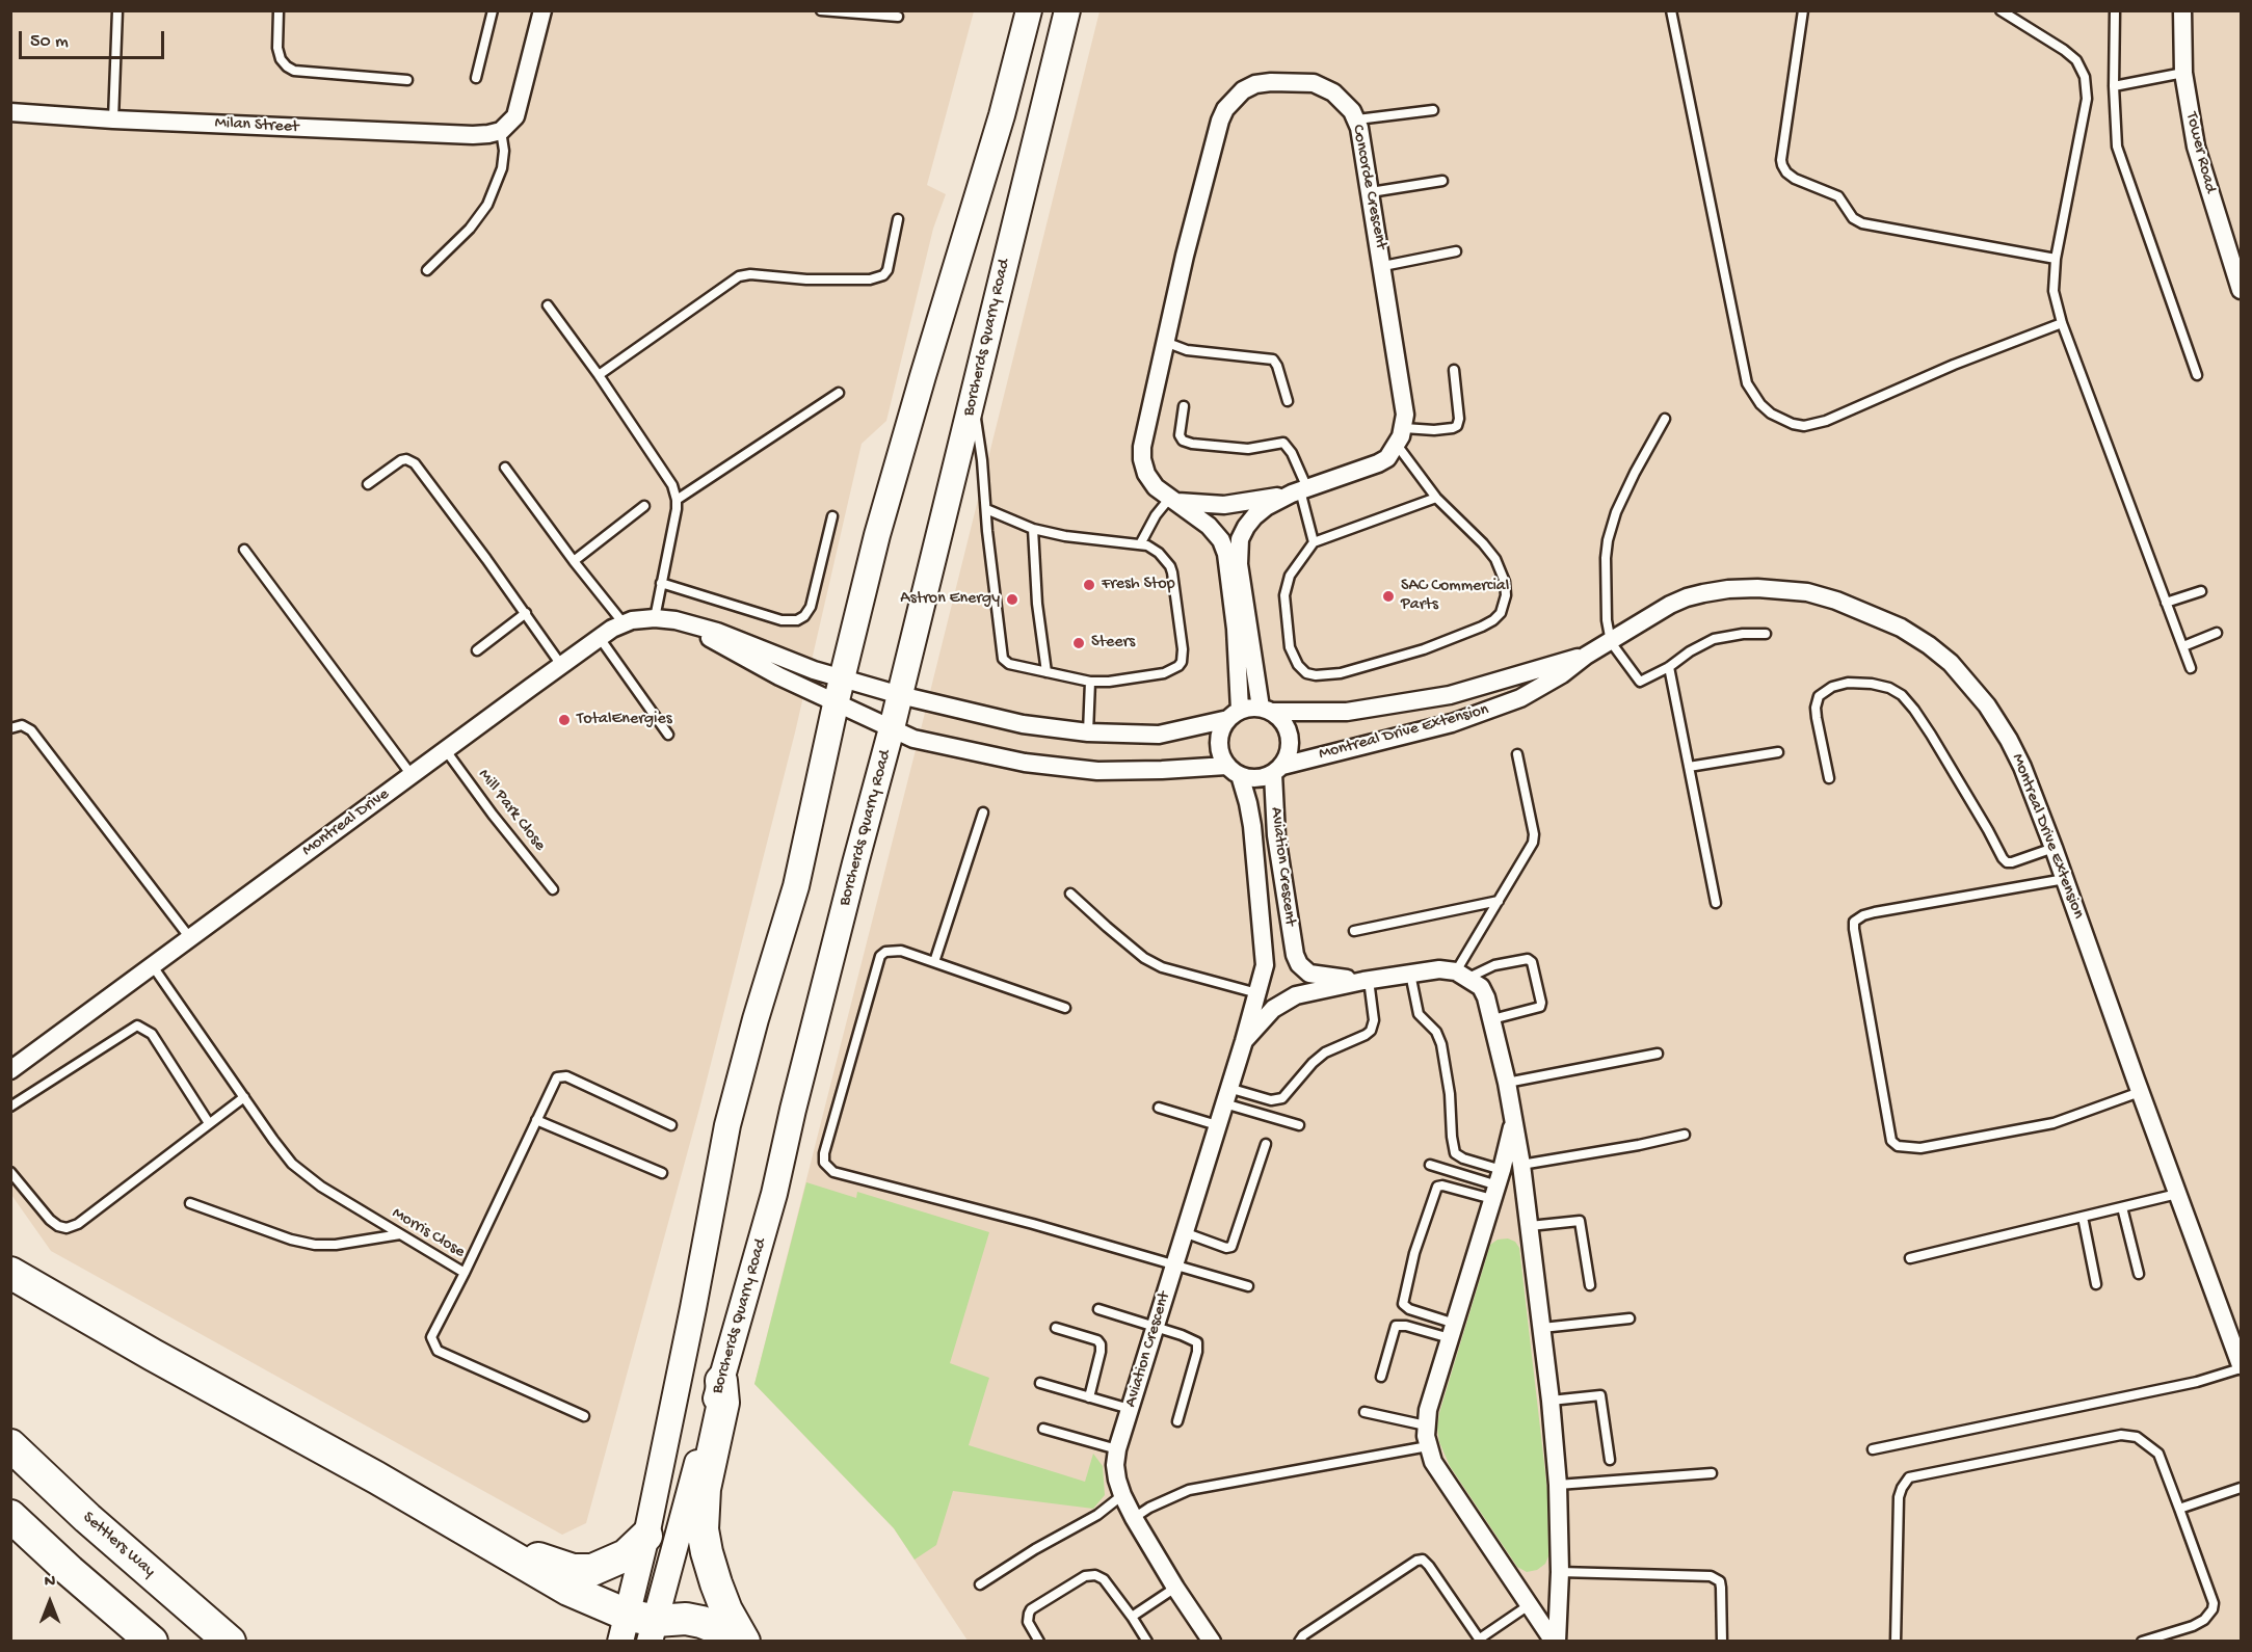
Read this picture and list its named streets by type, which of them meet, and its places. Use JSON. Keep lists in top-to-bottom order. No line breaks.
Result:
{"streets":{"highway":["Settlers Way"],"main road":["Borcherds Quarry Road"],"street":["Milan Street","Tower Road","Concorde Crescent","Montreal Drive Extension","Montreal Drive","Aviation Crescent"],"lane":["Mill Park Close","Morris Close"]},"crossings":[["Concorde Crescent","Montreal Drive Extension"],["Concorde Crescent","Aviation Crescent"],["Borcherds Quarry Road","Montreal Drive"],["Montreal Drive Extension","Aviation Crescent"],["Mill Park Close","Montreal Drive"],["Montreal Drive","Morris Close"]],"places":["Fresh Stop","SAC Commercial Parts","Astron Energy","Steers","TotalEnergies"],"scale_bar":"50 m","north":"top"}
